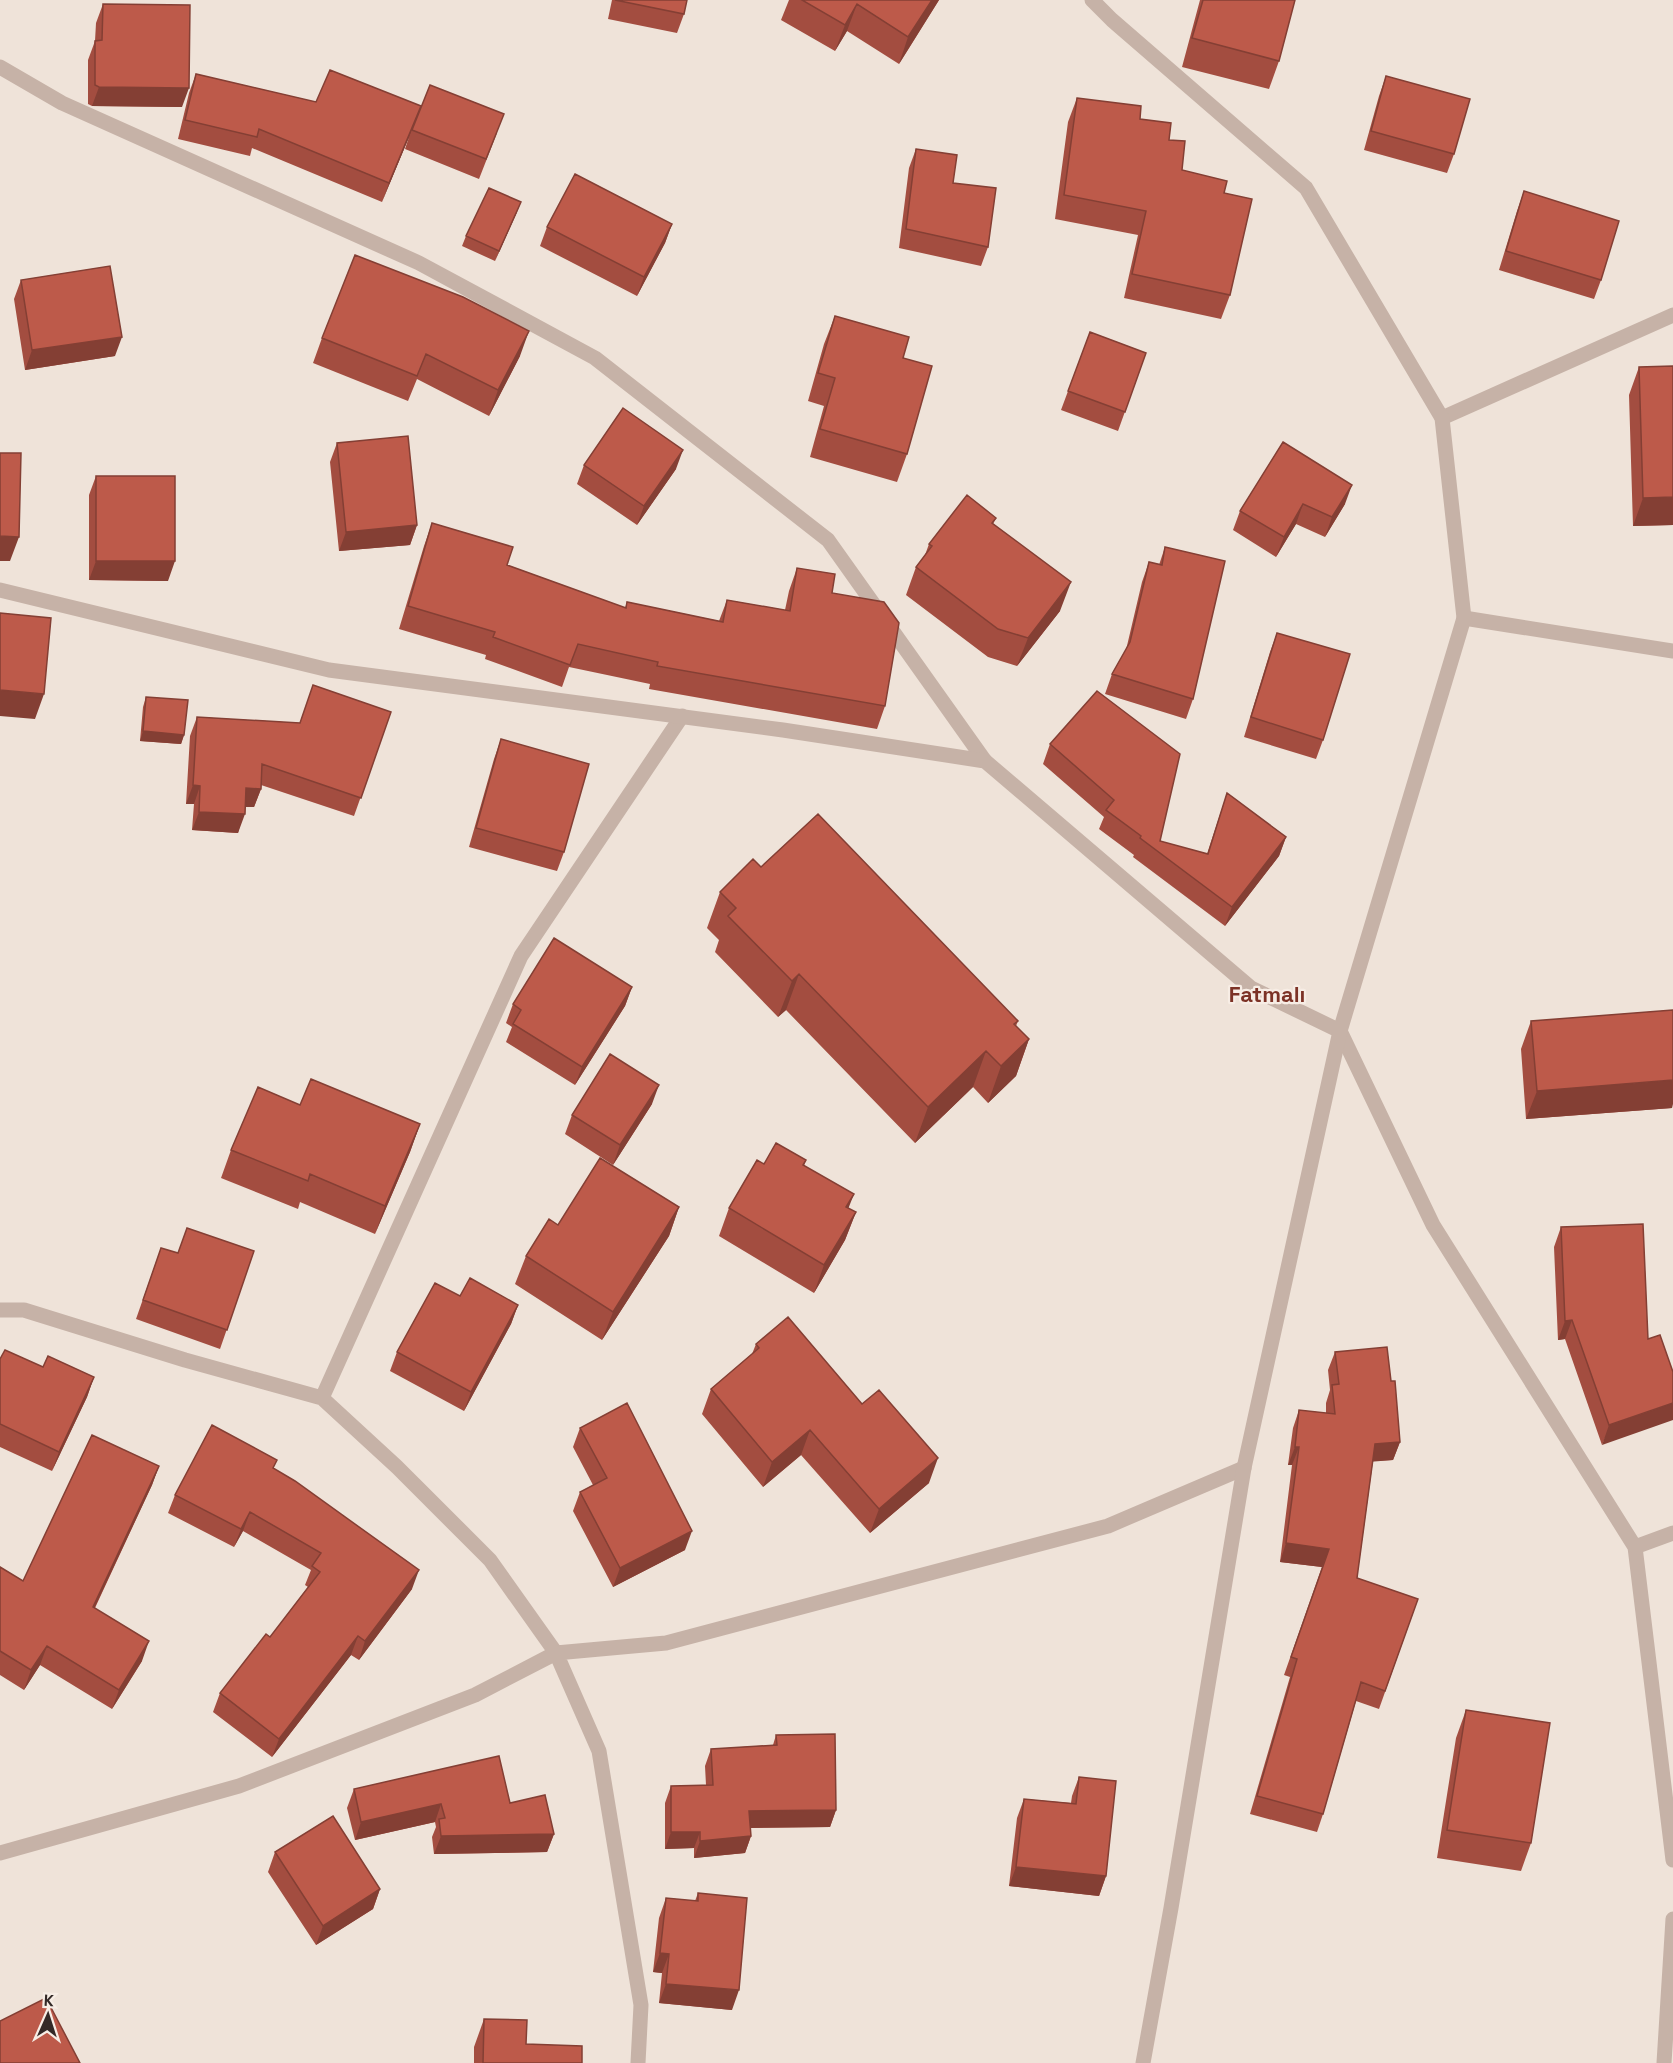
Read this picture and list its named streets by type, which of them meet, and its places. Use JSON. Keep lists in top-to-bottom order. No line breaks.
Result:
{"districts":["Fatmalı"],"north":"top"}
